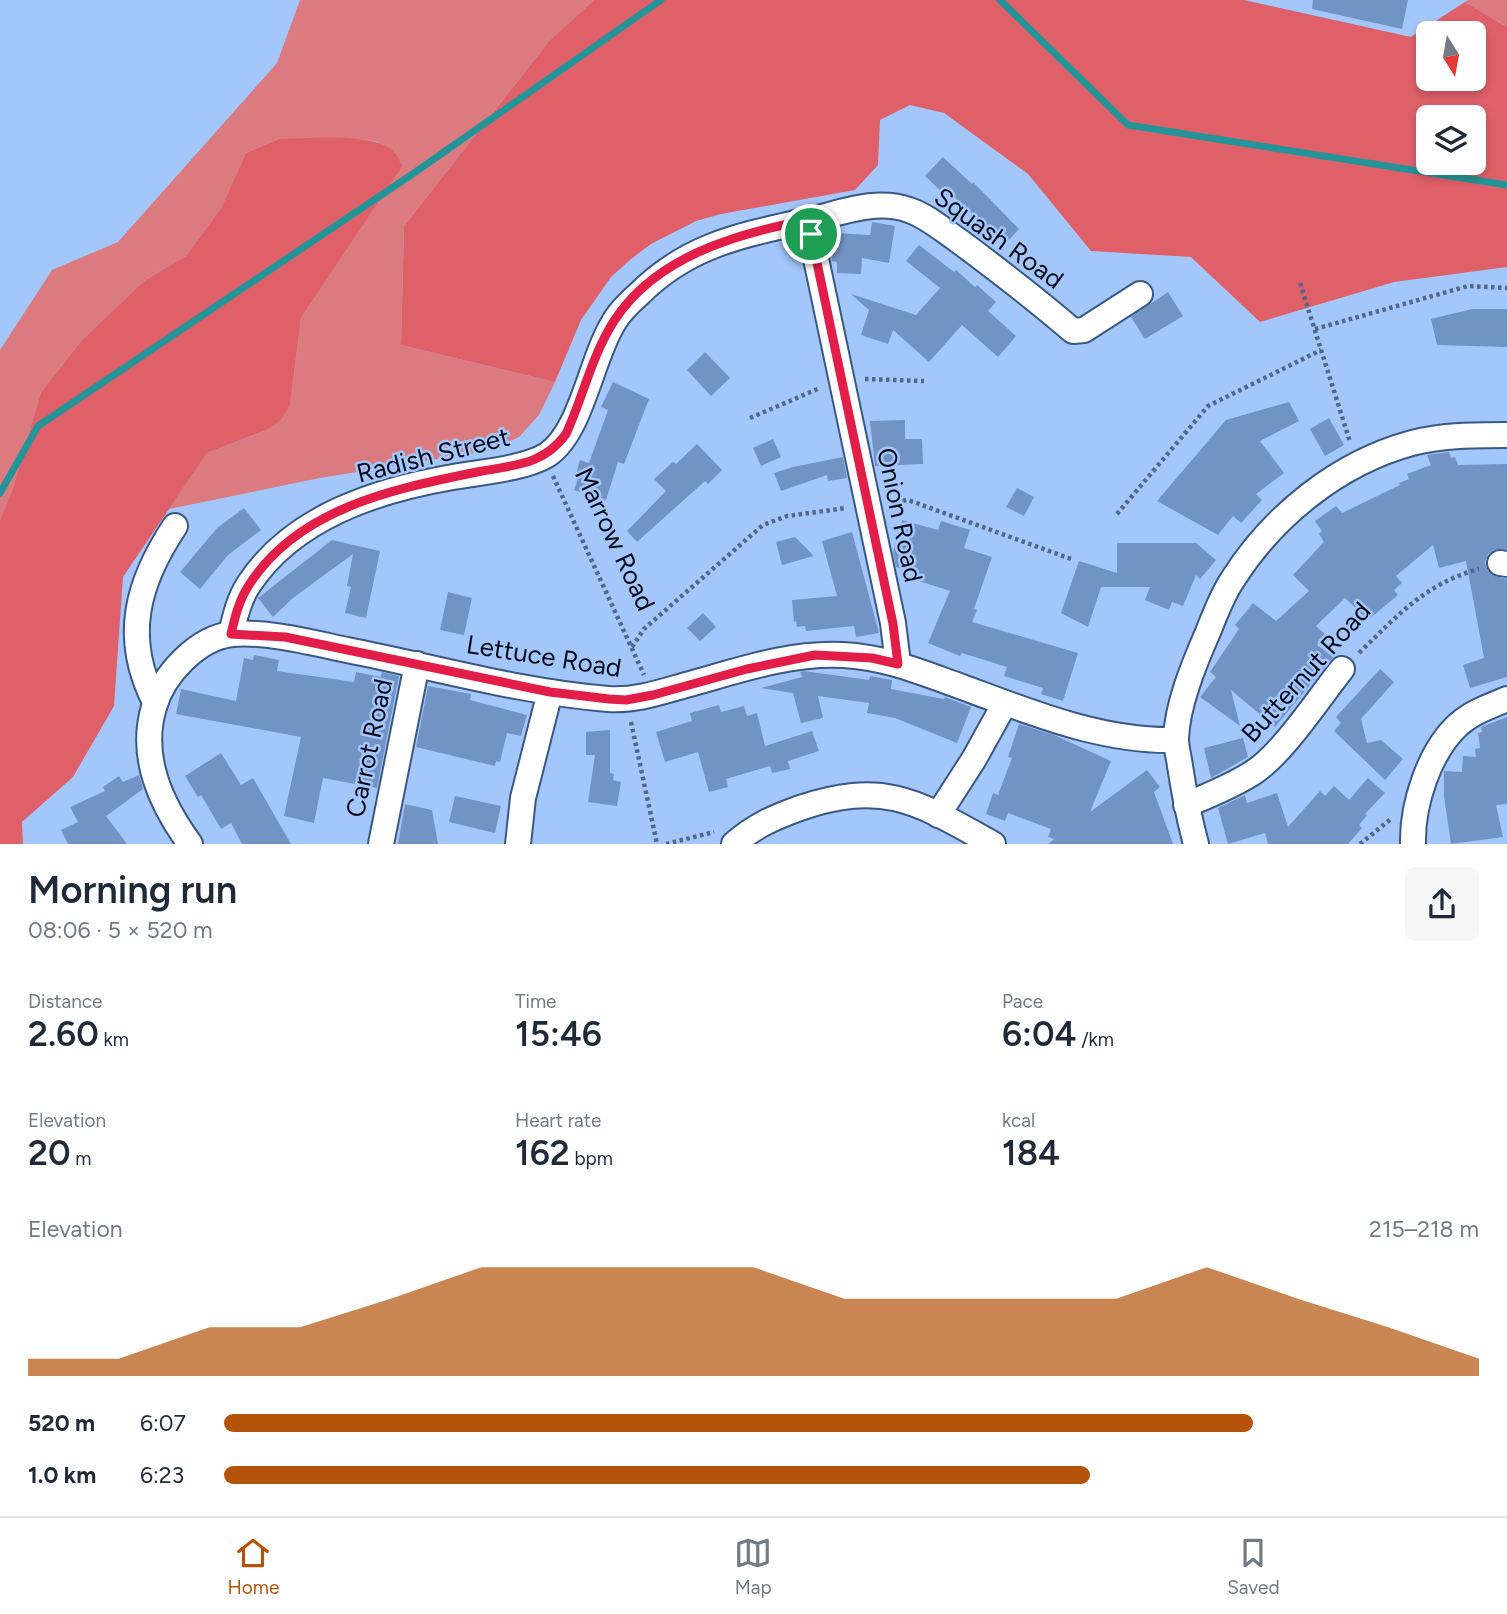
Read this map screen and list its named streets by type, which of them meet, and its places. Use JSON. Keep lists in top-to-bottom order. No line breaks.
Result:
{"streets":{"street":["Squash Road","Radish Street","Onion Road","Marrow Road","Lettuce Road","Butternut Road","Carrot Road"]},"crossings":[["Squash Road","Onion Road"],["Squash Road","Marrow Road"],["Radish Street","Marrow Road"],["Radish Street","Lettuce Road"],["Onion Road","Marrow Road"],["Onion Road","Lettuce Road"],["Lettuce Road","Carrot Road"]],"north":"bottom","page":{"heading":["Morning run","08:06 · 5 × 520 m"],"stats":[["Distance","2.60 km"],["Time","15:46"],["Pace","6:04 /km"],["Elevation","20 m"],["Heart rate","162 bpm"],["kcal","184"]],"chart":["Elevation","215–218 m"],"list":[{"name":"520 m","note":"6:07"},{"name":"1.0 km","note":"6:23"}],"tabs":["Home","Map","Saved"]}}
